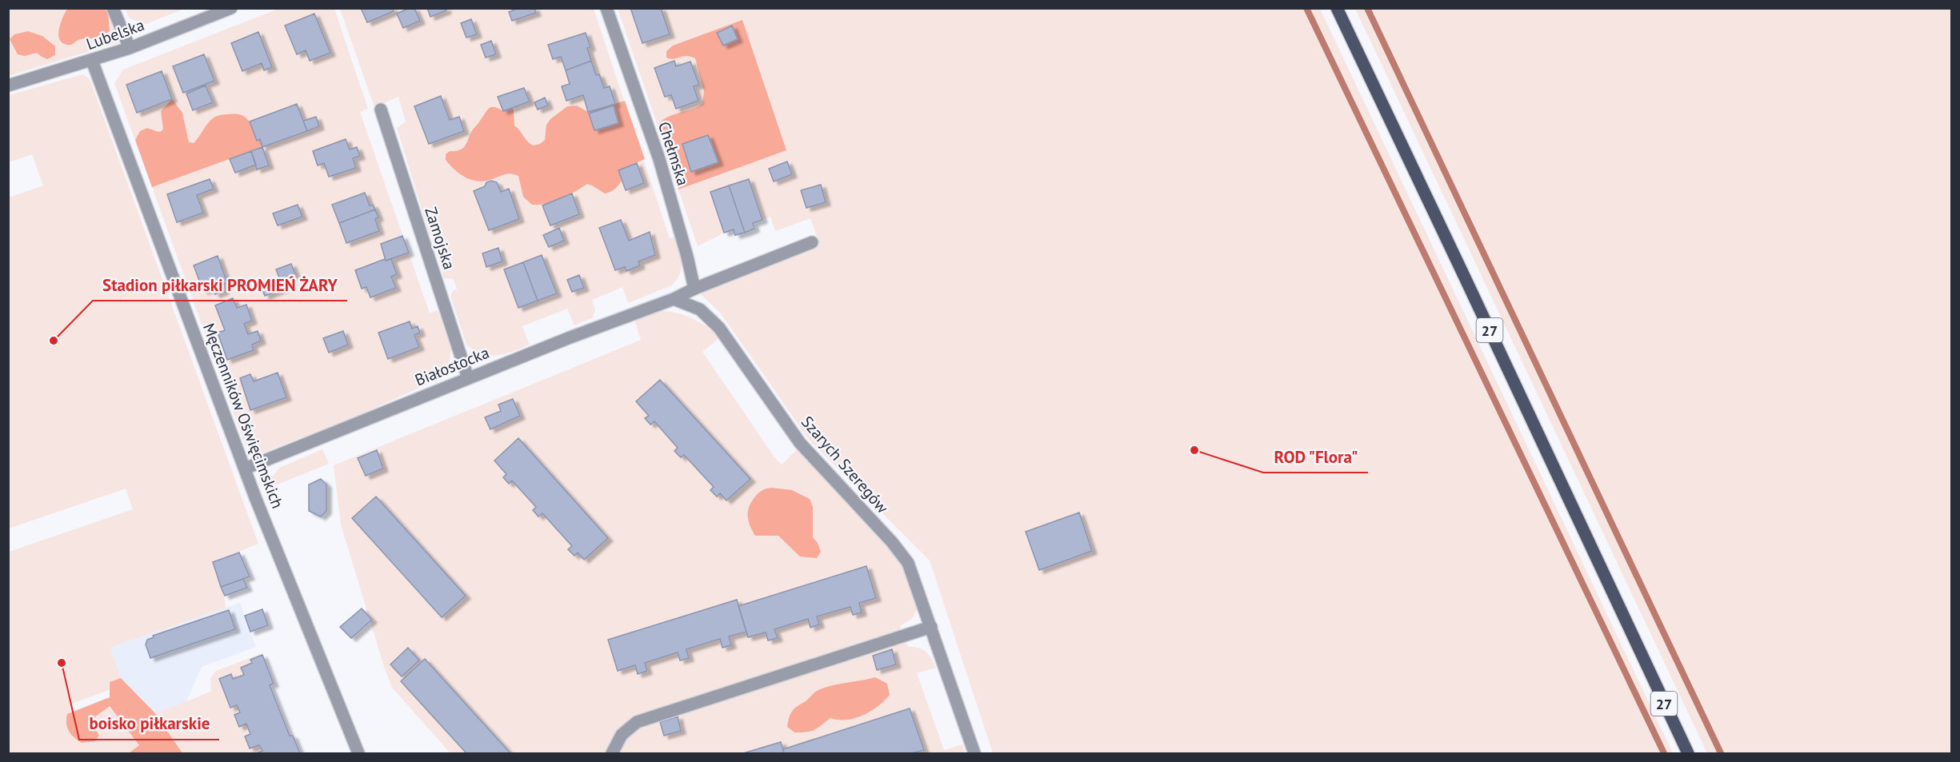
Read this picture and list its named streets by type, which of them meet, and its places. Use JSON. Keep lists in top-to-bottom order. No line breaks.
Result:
{"streets":{"main road":["27"],"street":["Lubelska","Chełmska","Zamojska","Białostocka","Męczenników Oświęcimskich","Szarych Szeregów"]},"crossings":[["Lubelska","Męczenników Oświęcimskich"],["Zamojska","Białostocka"],["Białostocka","Męczenników Oświęcimskich"],["Białostocka","Szarych Szeregów"]],"places":["Stadion piłkarski PROMIEŃ ŻARY","ROD \"Flora\"","boisko piłkarskie"]}
